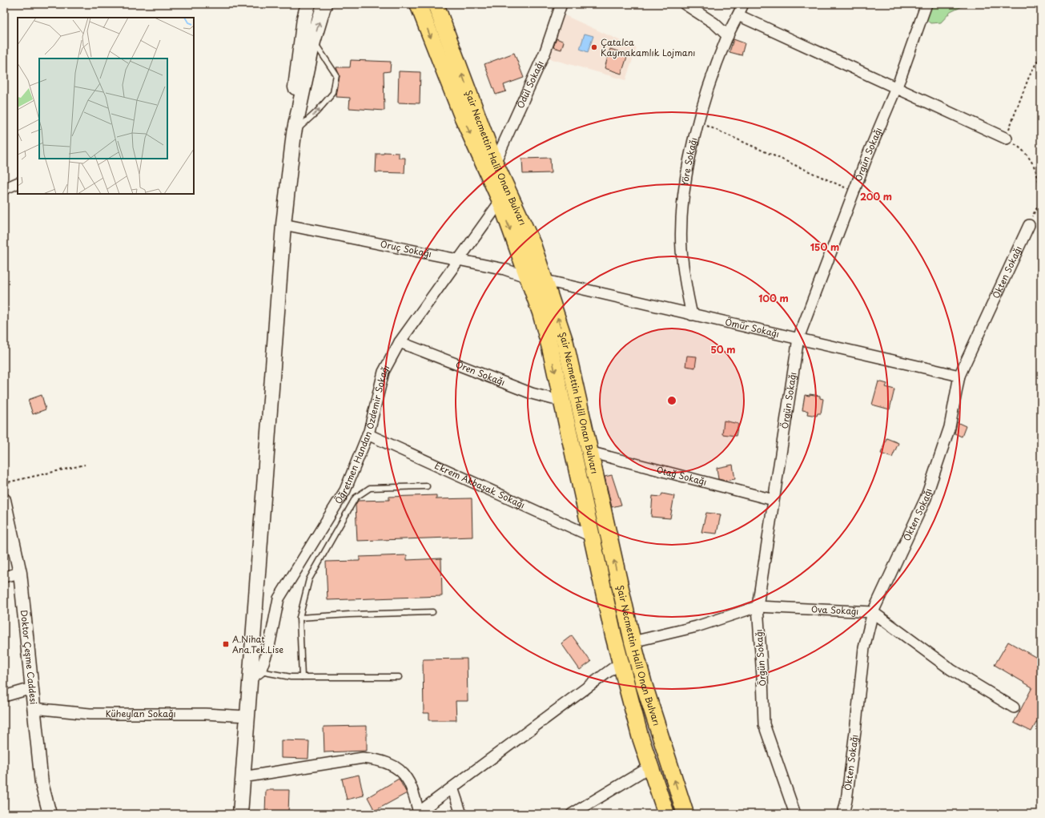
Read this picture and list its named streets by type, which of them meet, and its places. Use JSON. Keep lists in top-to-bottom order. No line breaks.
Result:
{"streets":{"main road":["Şair Necmettin Halil Onan Bulvarı"],"street":["Ödül Sokağı","Örgün Sokağı","Yöre Sokağı","Oruç Sokağı","Ökten Sokağı","Ömür Sokağı","Ören Sokağı","Öğretmen Handan Özdemir Sokağı","Otağ Sokağı","Ekrem Akbaşak Sokağı","Ova Sokağı","Doktor Çeşme Caddesi","Küheylan Sokağı"]},"crossings":[["Ödül Sokağı","Şair Necmettin Halil Onan Bulvarı"],["Örgün Sokağı","Ömür Sokağı"],["Örgün Sokağı","Otağ Sokağı"],["Örgün Sokağı","Ova Sokağı"],["Şair Necmettin Halil Onan Bulvarı","Oruç Sokağı"],["Şair Necmettin Halil Onan Bulvarı","Ömür Sokağı"],["Şair Necmettin Halil Onan Bulvarı","Ören Sokağı"],["Şair Necmettin Halil Onan Bulvarı","Öğretmen Handan Özdemir Sokağı"],["Şair Necmettin Halil Onan Bulvarı","Otağ Sokağı"],["Şair Necmettin Halil Onan Bulvarı","Ekrem Akbaşak Sokağı"],["Şair Necmettin Halil Onan Bulvarı","Ova Sokağı"],["Yöre Sokağı","Ömür Sokağı"],["Oruç Sokağı","Öğretmen Handan Özdemir Sokağı"],["Ökten Sokağı","Ömür Sokağı"],["Ökten Sokağı","Ova Sokağı"],["Ören Sokağı","Öğretmen Handan Özdemir Sokağı"],["Öğretmen Handan Özdemir Sokağı","Ekrem Akbaşak Sokağı"],["Doktor Çeşme Caddesi","Küheylan Sokağı"]],"places":{"other":["Çatalca Kaymakamlık Lojmanı"],"transit":["A.Nihat Ana.Tek.Lise"]},"rings":["200 m","150 m","100 m","50 m"]}
